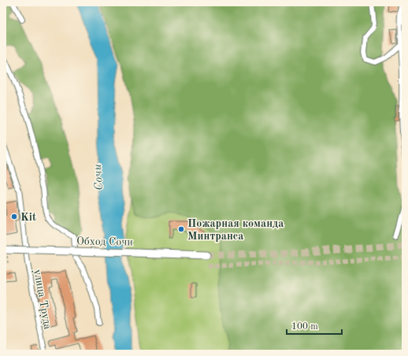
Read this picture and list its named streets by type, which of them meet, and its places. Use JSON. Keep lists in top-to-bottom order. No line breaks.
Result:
{"streets":{"highway":["Обход Сочи"],"street":["улица Труда"]},"water":["Сочи"],"places":["Kit","Пожарная команда Минтранса"],"scale_bar":"100 m"}
